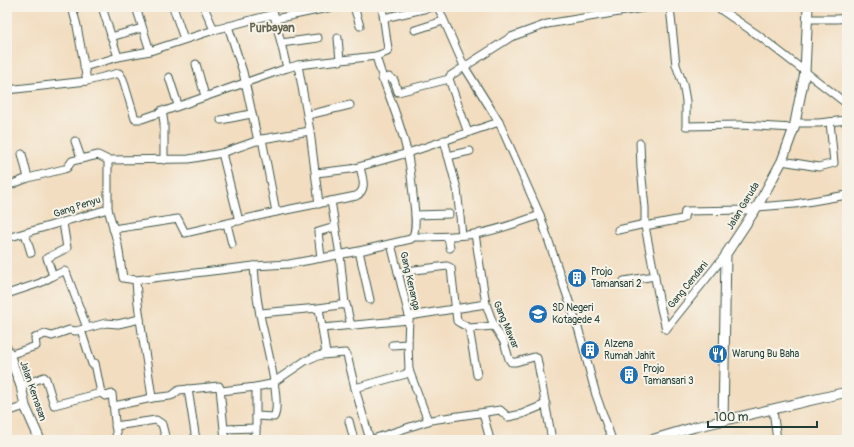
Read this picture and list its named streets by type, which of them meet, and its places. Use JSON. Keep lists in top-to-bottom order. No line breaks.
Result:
{"streets":{"street":["Jalan Garuda","Gang Penyu","Gang Kenanga","Gang Cendani","Gang Mawar","Jalan Kemasan"]},"crossings":[["Jalan Garuda","Gang Cendani"]],"districts":["Purbayan"],"places":{"building":["Projo Tamansari 2","Alzena Rumah Jahit","Projo Tamansari 3"],"school or university":["SD Negeri Kotagede 4"],"restaurant":["Warung Bu Baha"]},"scale_bar":"100 m"}
